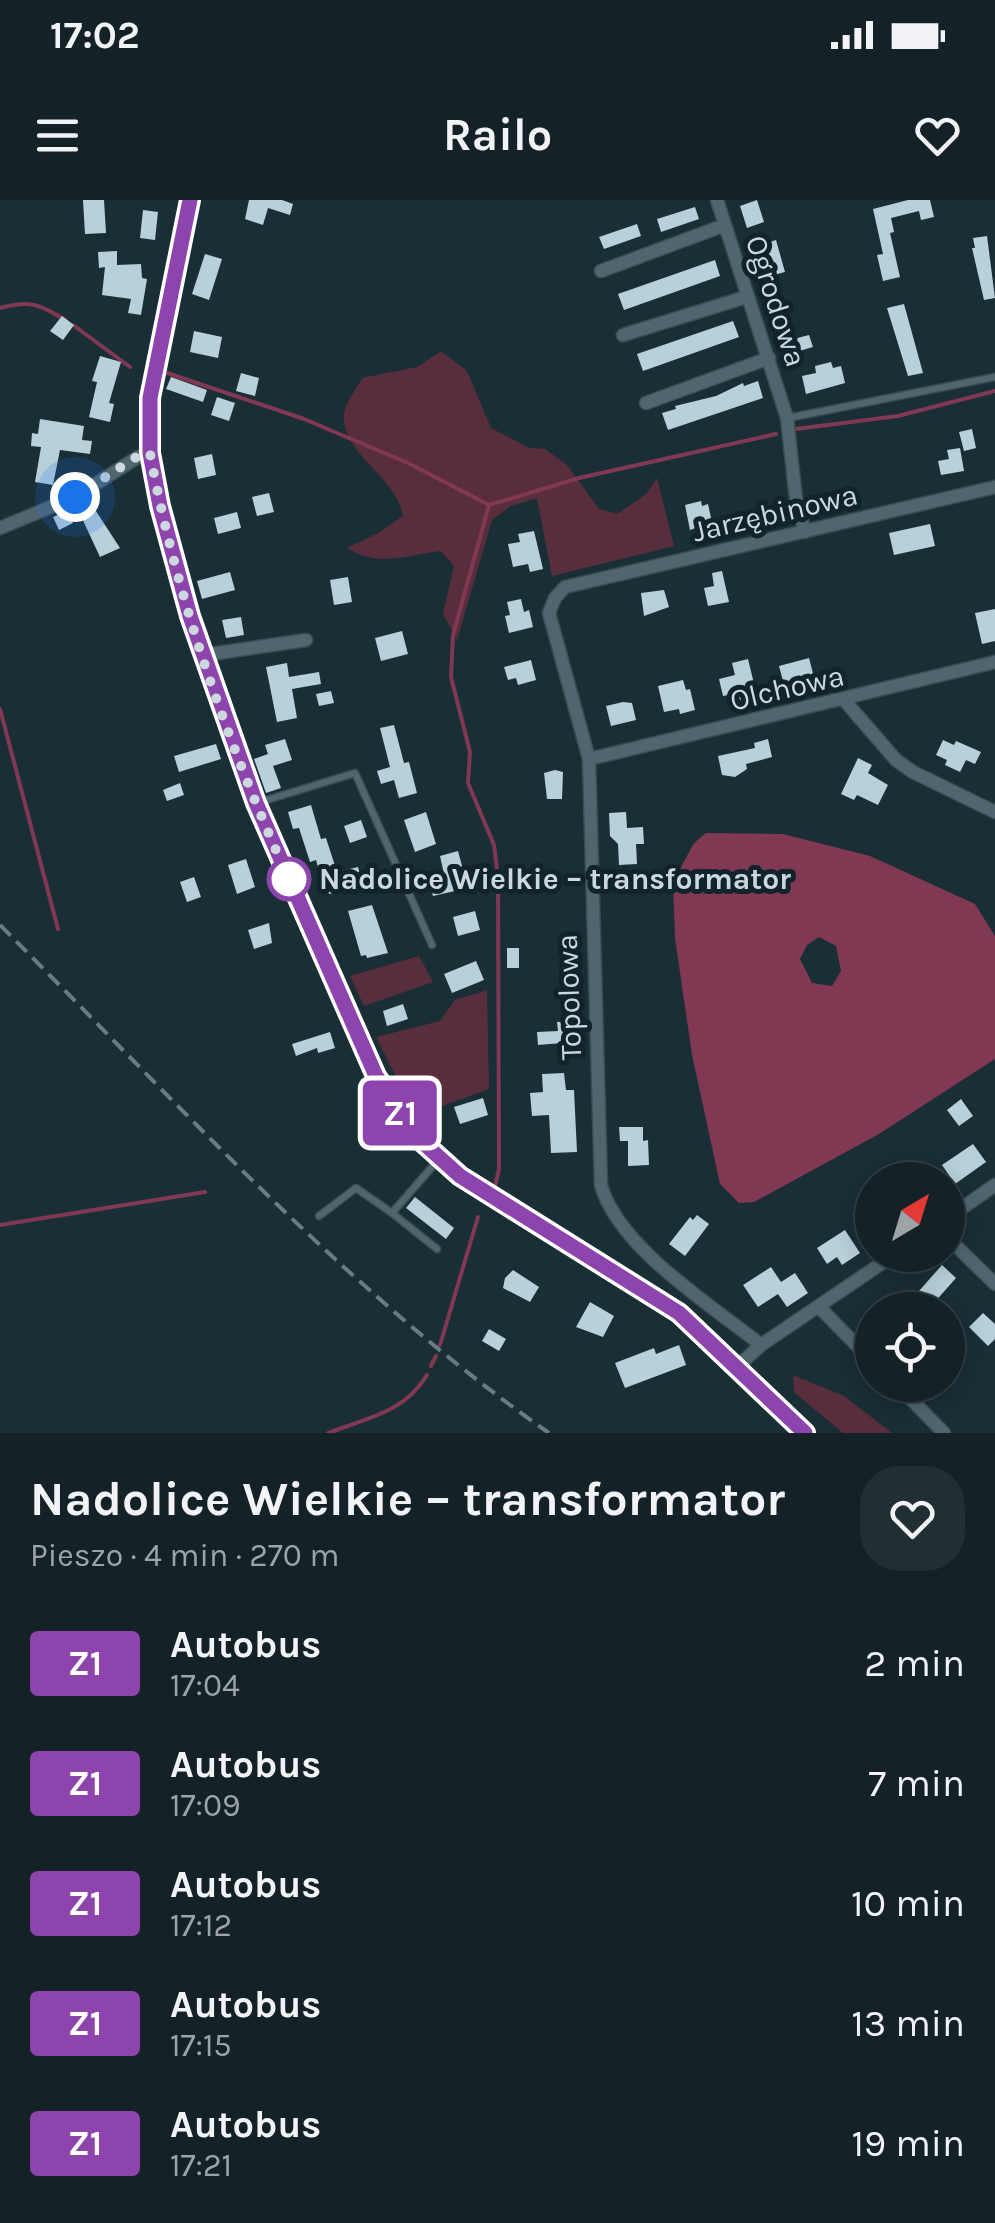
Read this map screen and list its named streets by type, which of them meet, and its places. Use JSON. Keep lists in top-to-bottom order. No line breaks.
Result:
{"streets":{"street":["Ogrodowa","Jarzębinowa","Olchowa","Topolowa"]},"crossings":[["Ogrodowa","Jarzębinowa"],["Jarzębinowa","Topolowa"],["Olchowa","Topolowa"]],"places":["Nadolice Wielkie – transformator"],"lines":["bus line Z1"],"north":"top right","page":{"status":"17:02","header":"Railo","on_map":"Z1","heading":["Nadolice Wielkie – transformator","Pieszo · 4 min · 270 m"],"list":[{"mark":"Z1","name":"Autobus","note":"17:04","value":"2 min"},{"mark":"Z1","name":"Autobus","note":"17:09","value":"7 min"},{"mark":"Z1","name":"Autobus","note":"17:12","value":"10 min"},{"mark":"Z1","name":"Autobus","note":"17:15","value":"13 min"},{"mark":"Z1","name":"Autobus","note":"17:21","value":"19 min"}]}}
